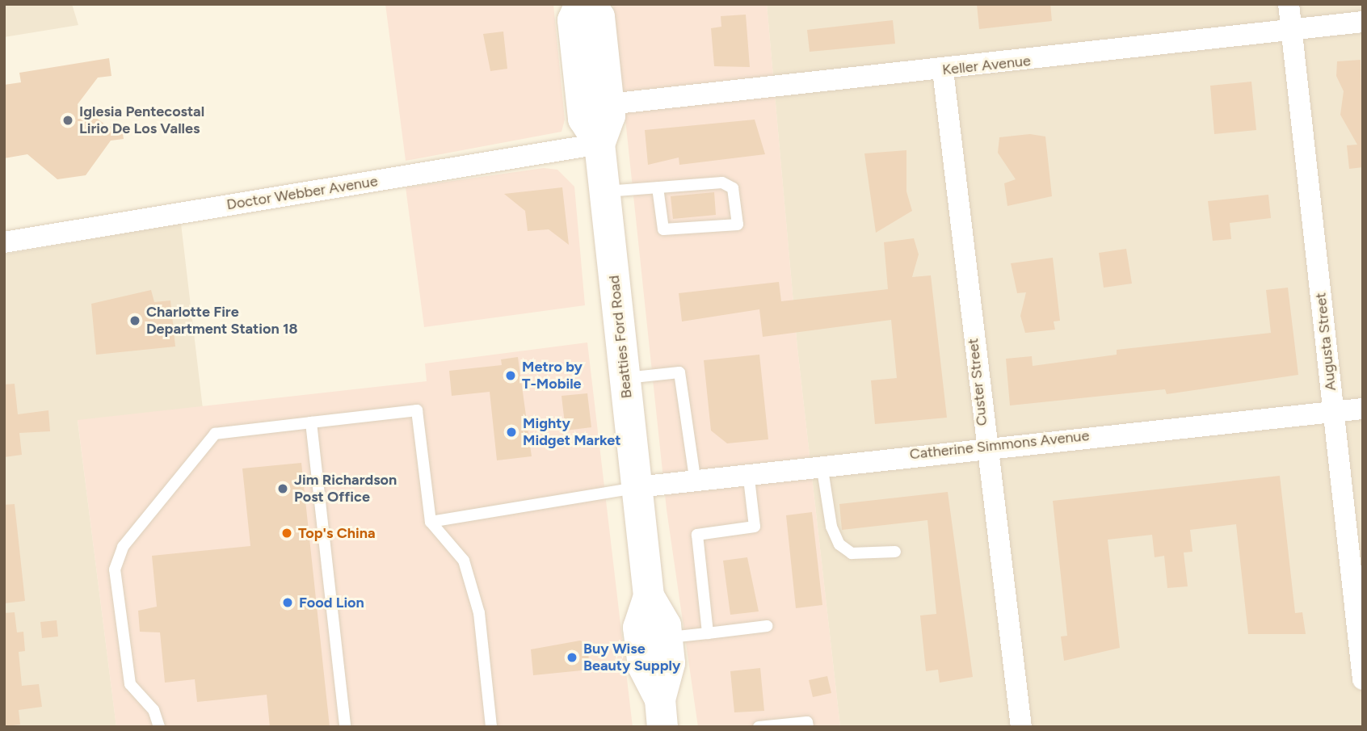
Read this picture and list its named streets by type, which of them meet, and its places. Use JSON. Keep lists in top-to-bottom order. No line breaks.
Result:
{"streets":{"main road":["Beatties Ford Road"],"street":["Keller Avenue","Doctor Webber Avenue","Augusta Street","Custer Street","Catherine Simmons Avenue"]},"crossings":[["Keller Avenue","Beatties Ford Road"],["Keller Avenue","Augusta Street"],["Keller Avenue","Custer Street"],["Doctor Webber Avenue","Beatties Ford Road"],["Beatties Ford Road","Catherine Simmons Avenue"],["Augusta Street","Catherine Simmons Avenue"],["Custer Street","Catherine Simmons Avenue"]],"places":["Iglesia Pentecostal Lirio De Los Valles","Charlotte Fire Department Station 18","Metro by T-Mobile","Mighty Midget Market","Jim Richardson Post Office","Top's China","Food Lion","Buy Wise Beauty Supply"]}
